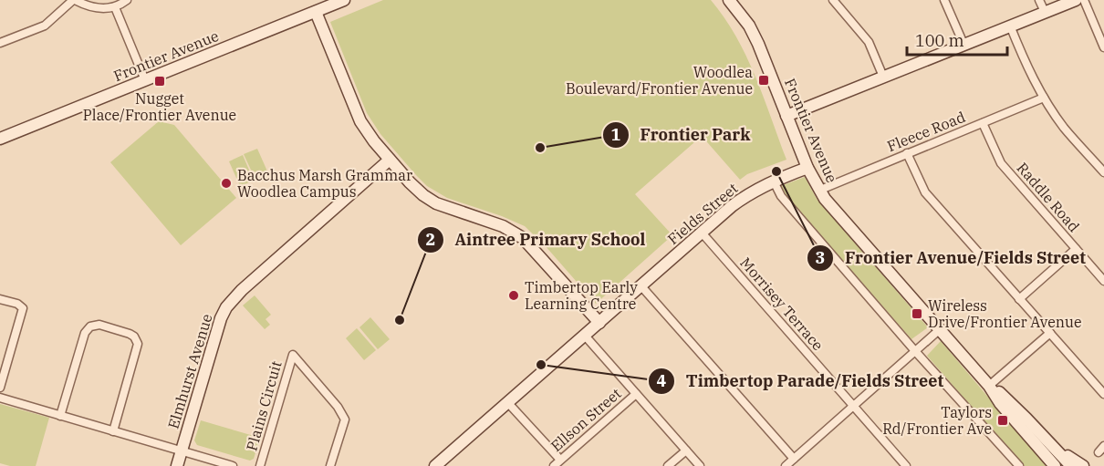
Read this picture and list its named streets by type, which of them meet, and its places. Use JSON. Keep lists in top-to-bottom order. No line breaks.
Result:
{"streets":{"street":["Frontier Avenue","Fleece Road","Raddle Road","Fields Street","Morrisey Terrace","Elmhurst Avenue","Plains Circuit","Ellson Street"]},"crossings":[["Frontier Avenue","Fleece Road"],["Frontier Avenue","Fields Street"],["Fleece Road","Raddle Road"],["Fields Street","Morrisey Terrace"]],"places":{"transit":["Woodlea Boulevard/Frontier Avenue","Nugget Place/Frontier Avenue","Wireless Drive/Frontier Avenue","Taylors Rd/Frontier Ave"],"other":["Frontier Park","Frontier Avenue/Fields Street","Bacchus Marsh Grammar Woodlea Campus","Timbertop Early Learning Centre","Aintree Primary School","Timbertop Parade/Fields Street"]},"scale_bar":"100 m"}
